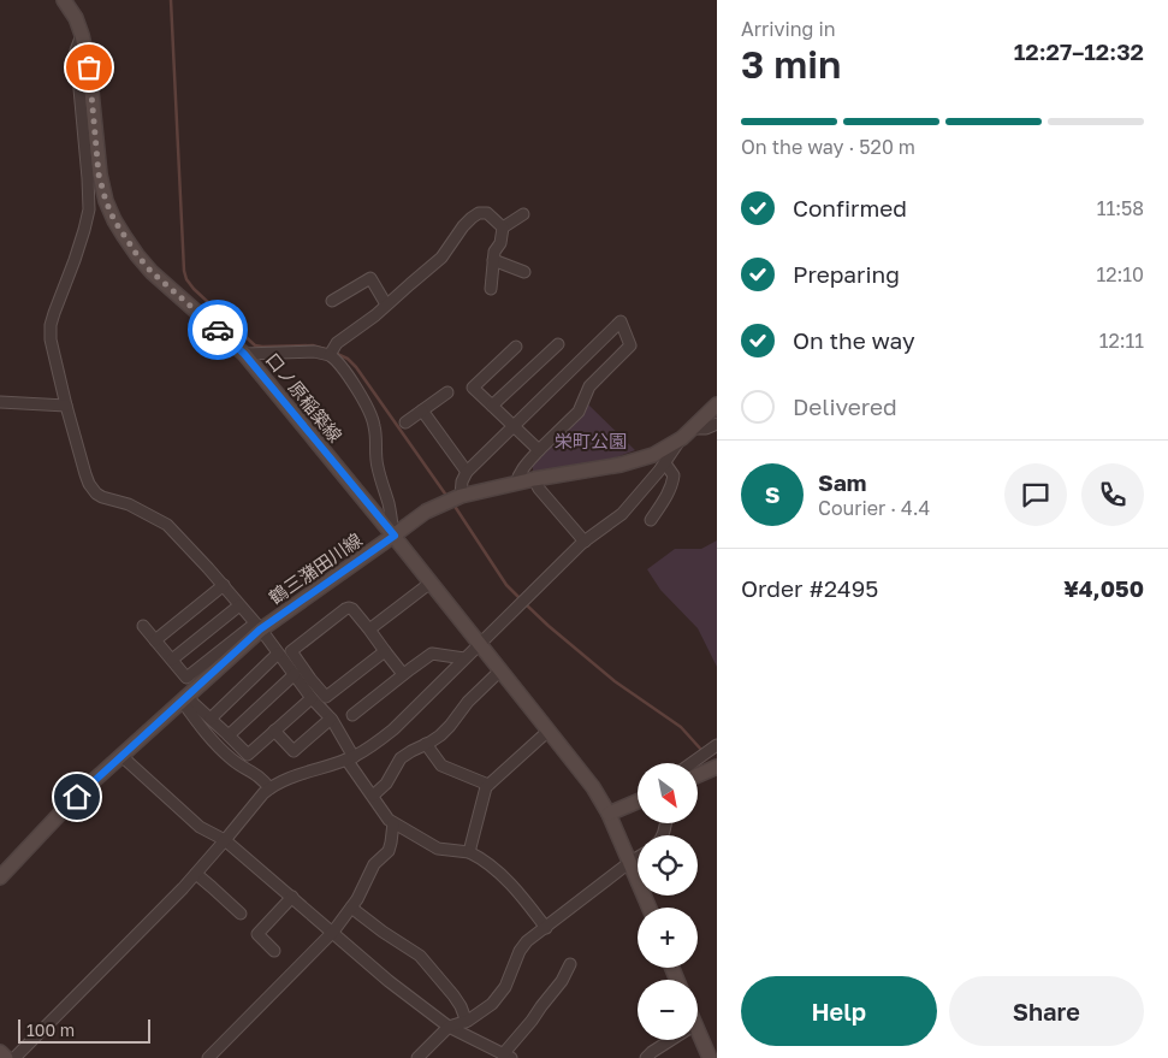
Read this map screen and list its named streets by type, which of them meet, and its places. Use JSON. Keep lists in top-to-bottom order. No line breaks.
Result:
{"streets":{"main road":["口ノ原稲築線","鶴三潴田川線"]},"crossings":[["口ノ原稲築線","鶴三潴田川線"]],"parks":["栄町公園"],"scale_bar":"100 m","north":"bottom right","page":{"heading":["3 min","Arriving in","12:27–12:32"],"panel":["Sam","Courier · 4.4","Order #2495","¥4,050"],"bar":"On the way · 520 m","list":[["Confirmed","11:58"],["Preparing","12:10"],["On the way","12:11"],"Delivered"],"round":"S","map_buttons":["+","−"],"buttons":["Help","Share"],"scale":"100 m"}}
